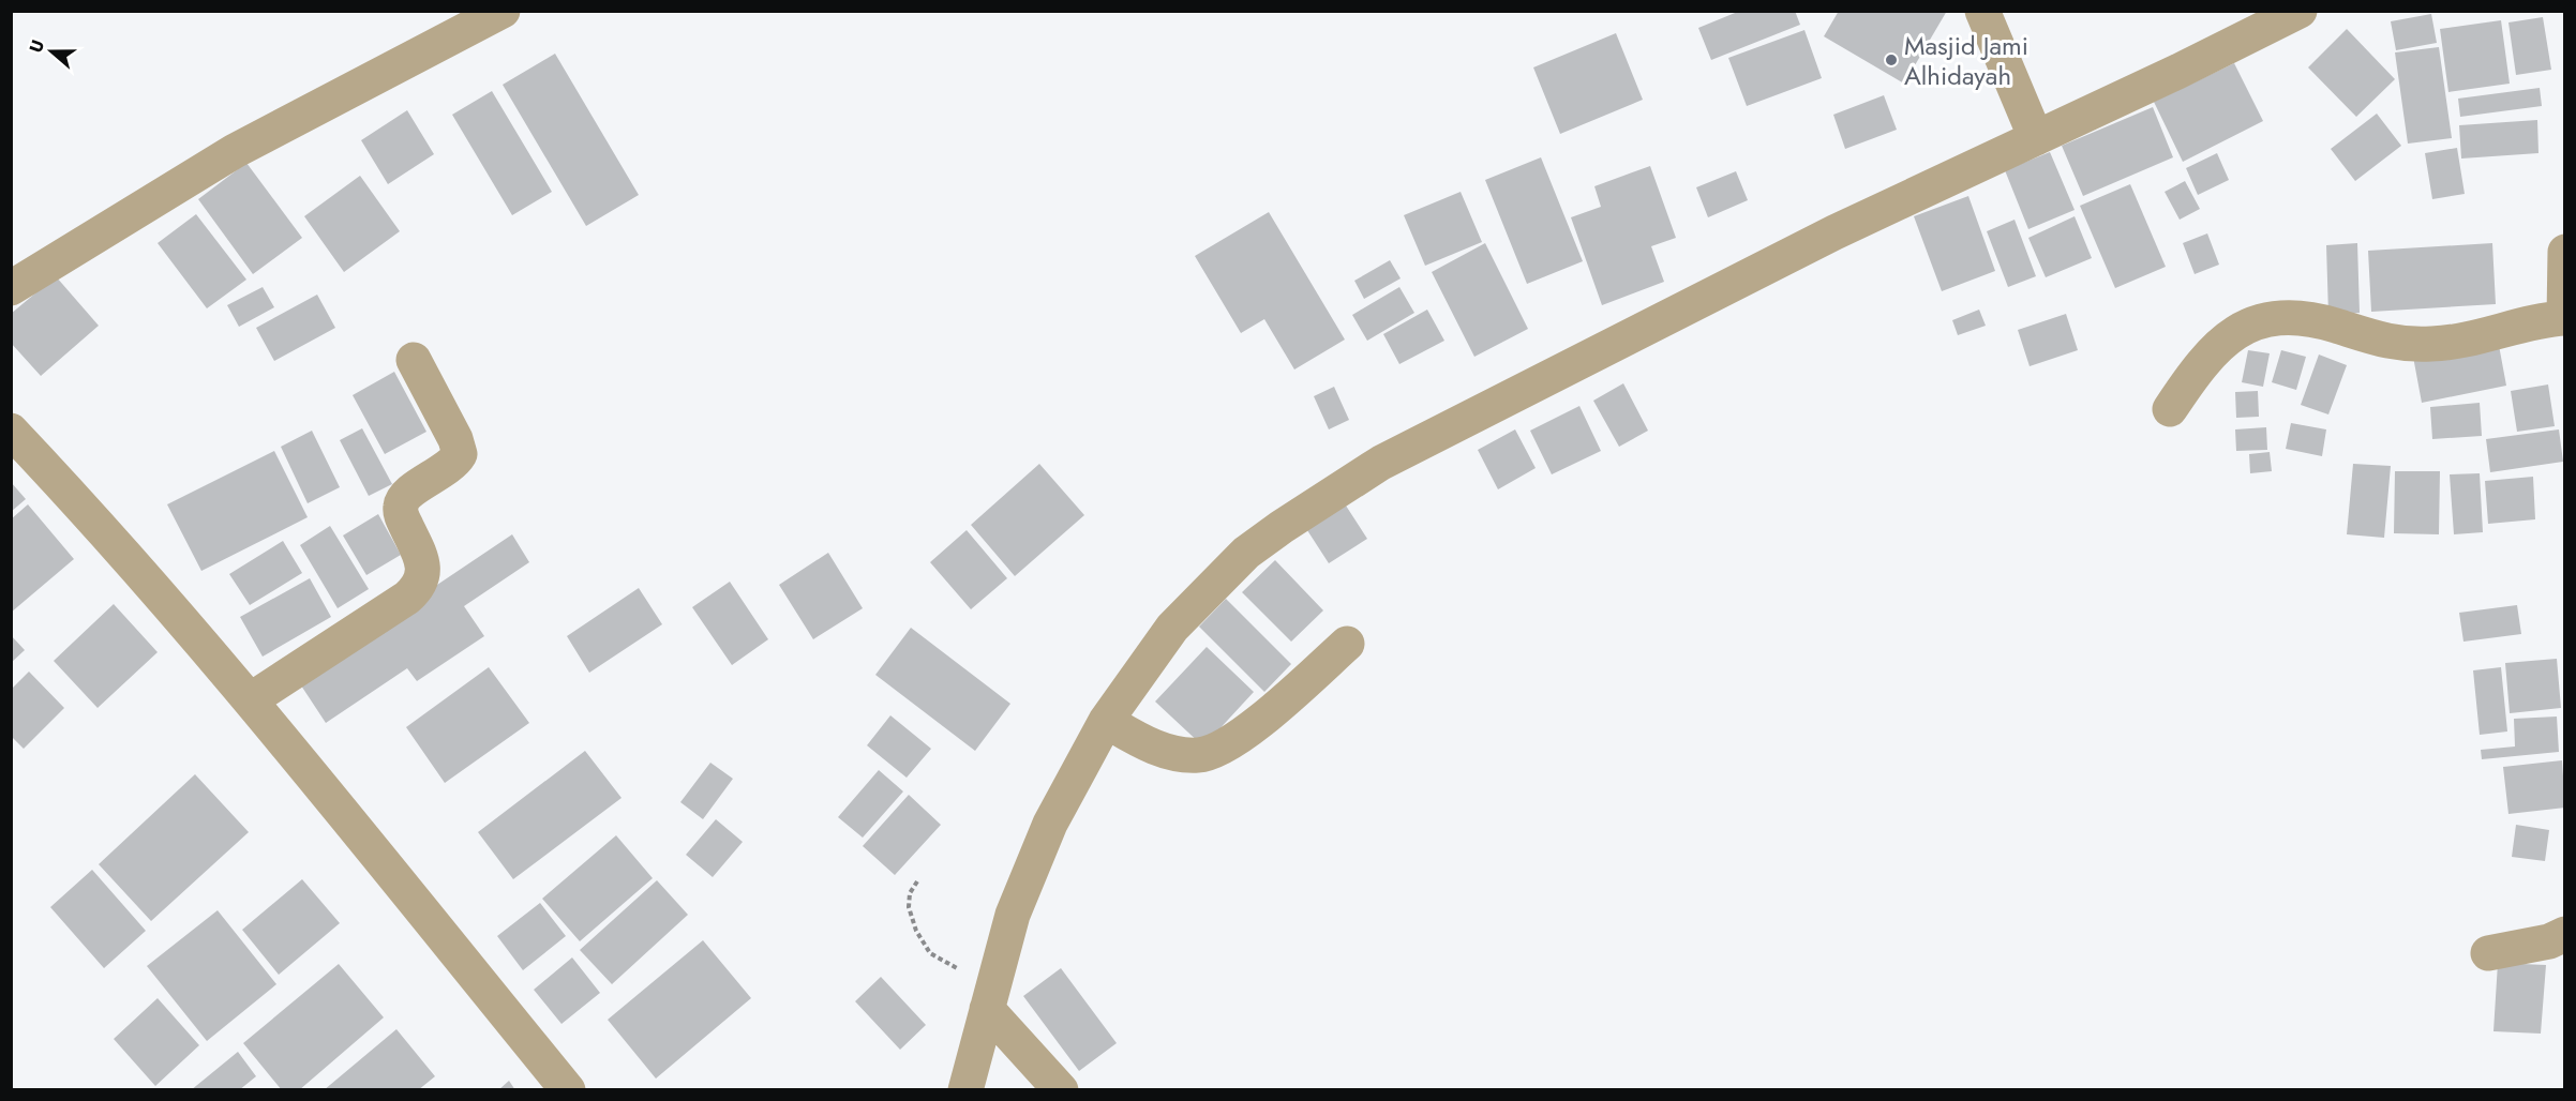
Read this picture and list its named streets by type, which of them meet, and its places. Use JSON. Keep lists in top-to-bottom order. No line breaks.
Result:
{"places":["Masjid Jami Alhidayah"],"north":"left"}
